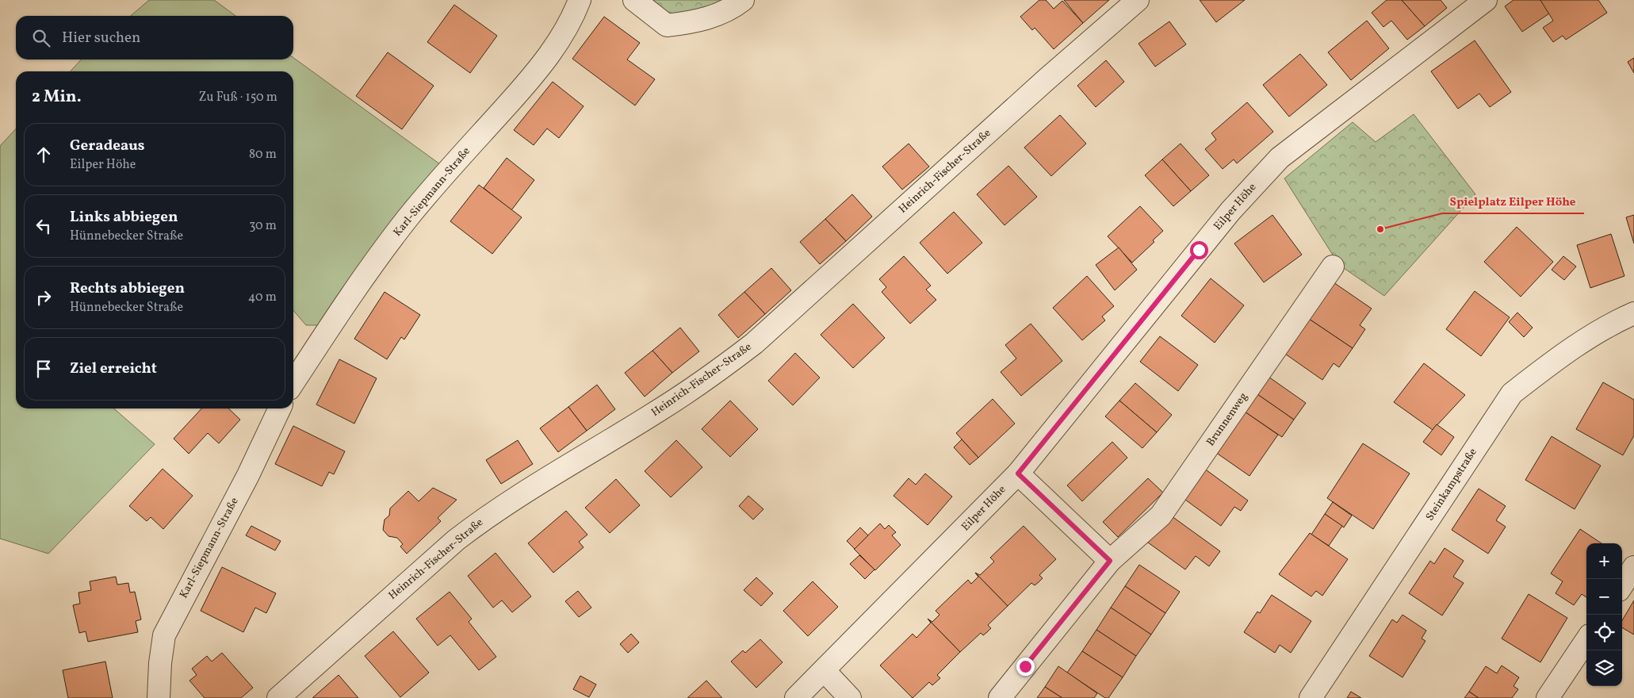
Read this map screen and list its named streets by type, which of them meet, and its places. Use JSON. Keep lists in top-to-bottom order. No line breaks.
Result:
{"streets":{"street":["Heinrich-Fischer-Straße","Karl-Siepmann-Straße","Eilper Höhe","Brunnenweg","Steinkampstraße"]},"places":["Spielplatz Eilper Höhe"],"page":{"search":"Hier suchen","heading":["2 Min.","Zu Fuß · 150 m"],"list":[["Geradeaus","Eilper Höhe","80 m"],["Links abbiegen","Hünnebecker Straße","30 m"],["Rechts abbiegen","Hünnebecker Straße","40 m"],"Ziel erreicht"],"map_buttons":["+","−"]}}
